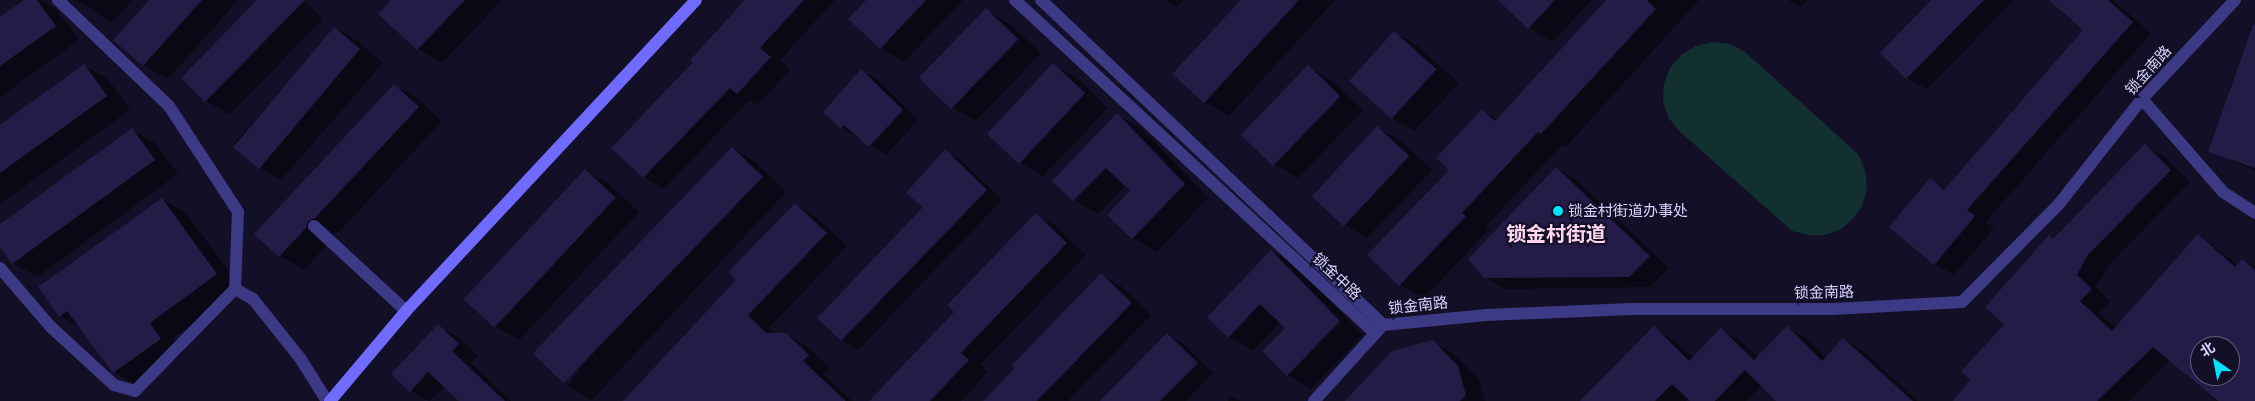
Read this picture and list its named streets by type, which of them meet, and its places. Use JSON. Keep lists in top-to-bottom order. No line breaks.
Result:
{"streets":{"street":["锁金南路","锁金中路"]},"crossings":[["锁金南路","锁金中路"]],"districts":["锁金村街道"],"places":["锁金村街道办事处"],"north":"top left"}
